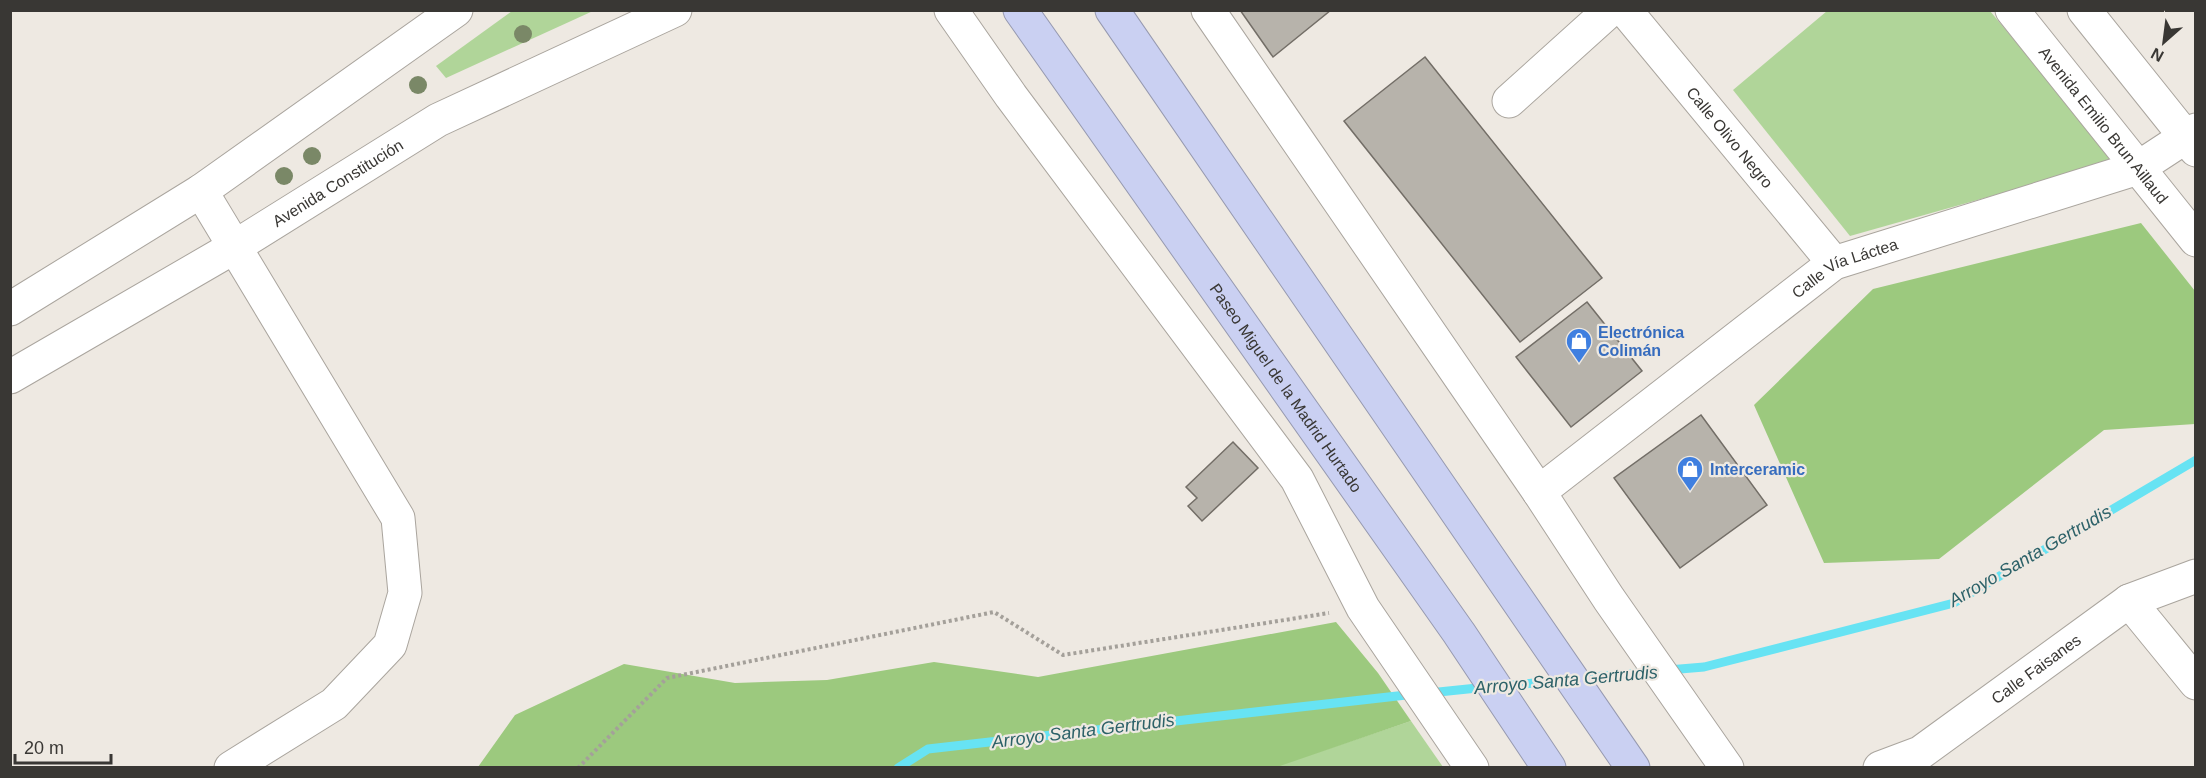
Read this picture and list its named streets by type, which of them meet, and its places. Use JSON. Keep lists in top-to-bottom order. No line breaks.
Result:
{"streets":{"highway":["Paseo Miguel de la Madrid Hurtado"],"street":["Avenida Emilio Brun Aillaud","Calle Olivo Negro","Avenida Constitución","Calle Vía Láctea","Calle Faisanes"]},"crossings":[["Avenida Emilio Brun Aillaud","Calle Vía Láctea"],["Calle Olivo Negro","Calle Vía Láctea"]],"water":["Arroyo Santa Gertrudis"],"places":{"shop":["Electrónica Colimán","Interceramic"]},"scale_bar":"20 m","north":"bottom left"}
